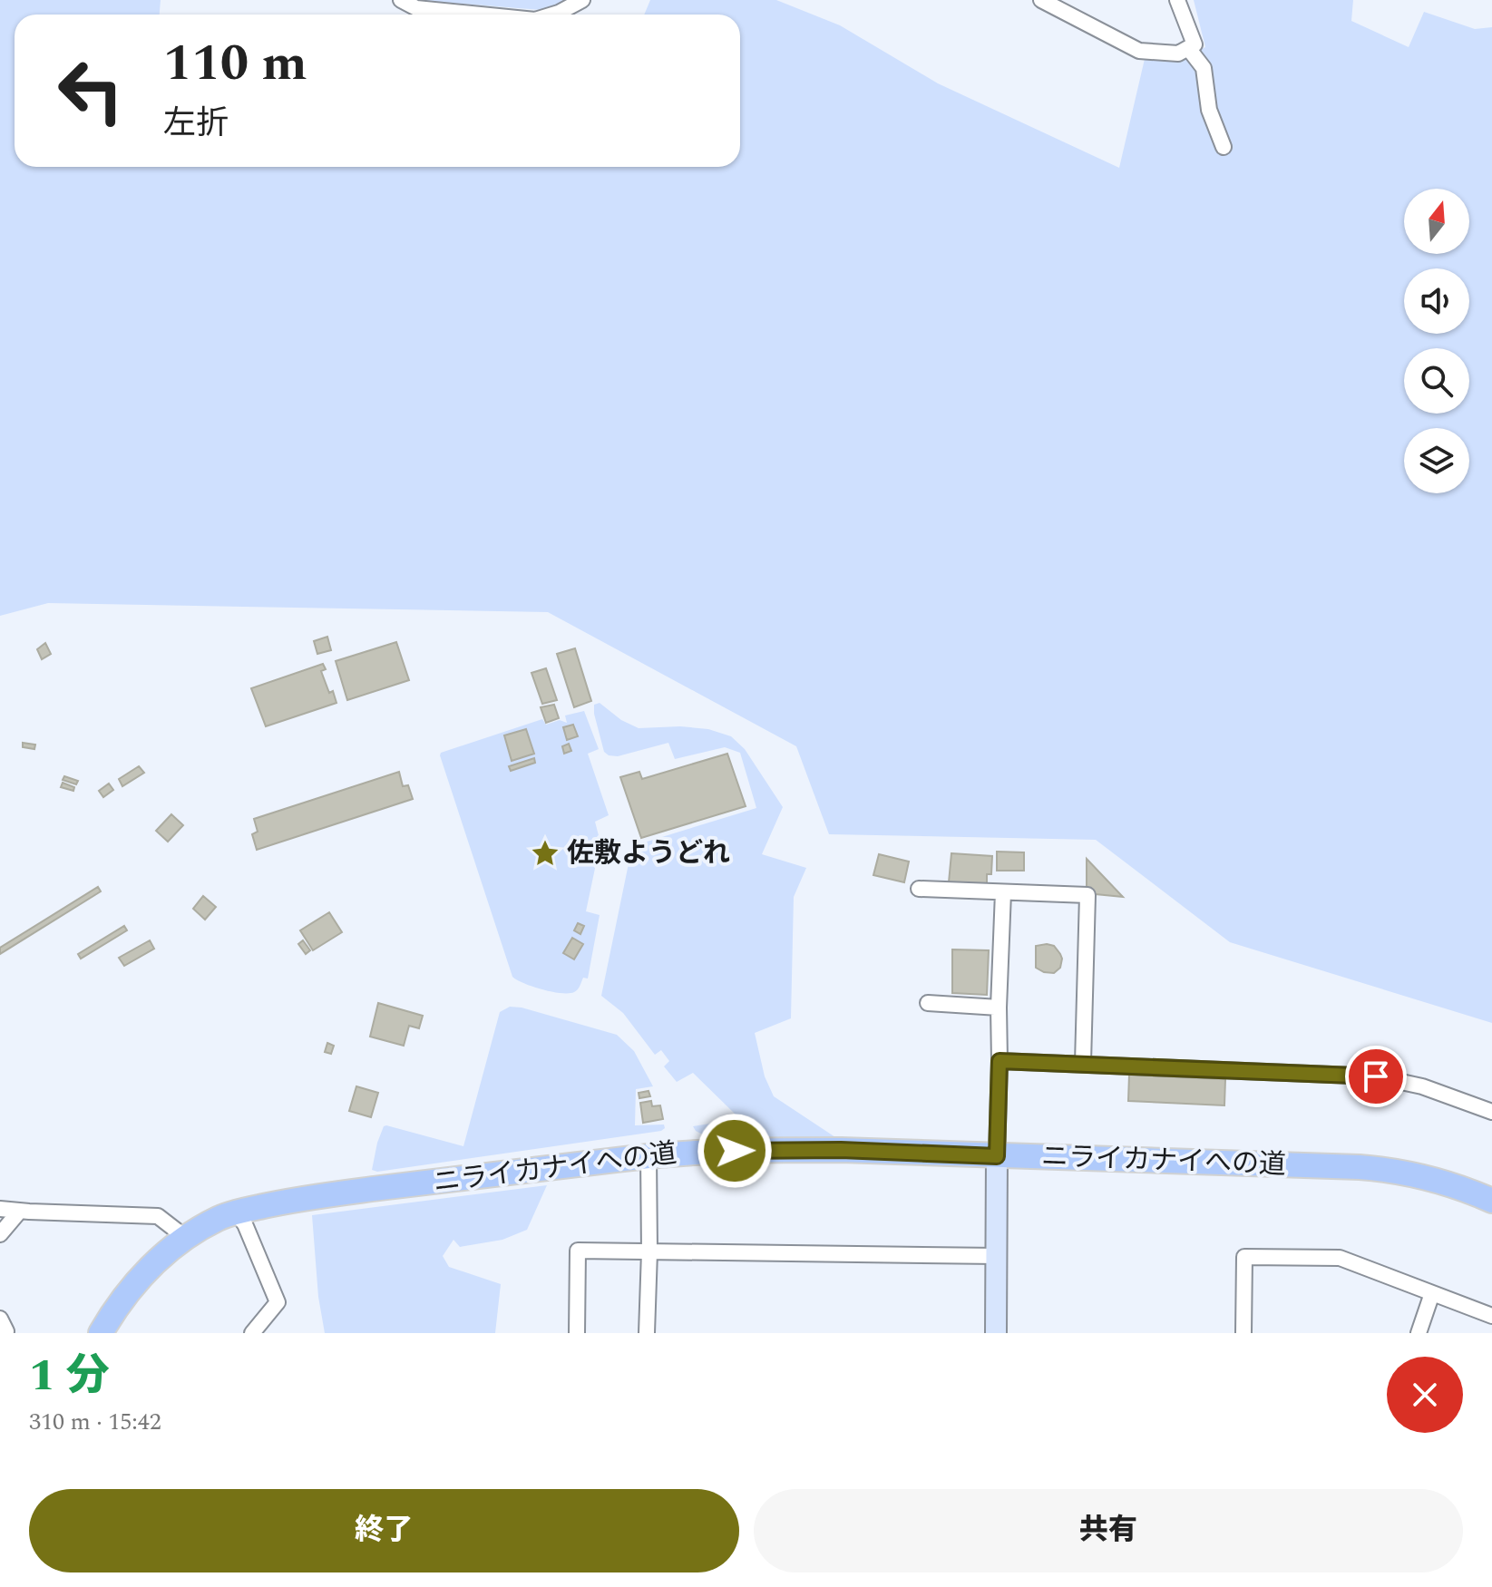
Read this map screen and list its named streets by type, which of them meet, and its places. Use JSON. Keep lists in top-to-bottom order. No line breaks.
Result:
{"streets":{"main road":["ニライカナイへの道"]},"places":{"place":["佐敷ようどれ"]},"north":"top","page":{"turn":["110 m","左折"],"heading":["1 分","310 m · 15:42"],"buttons":["終了","共有"]}}
